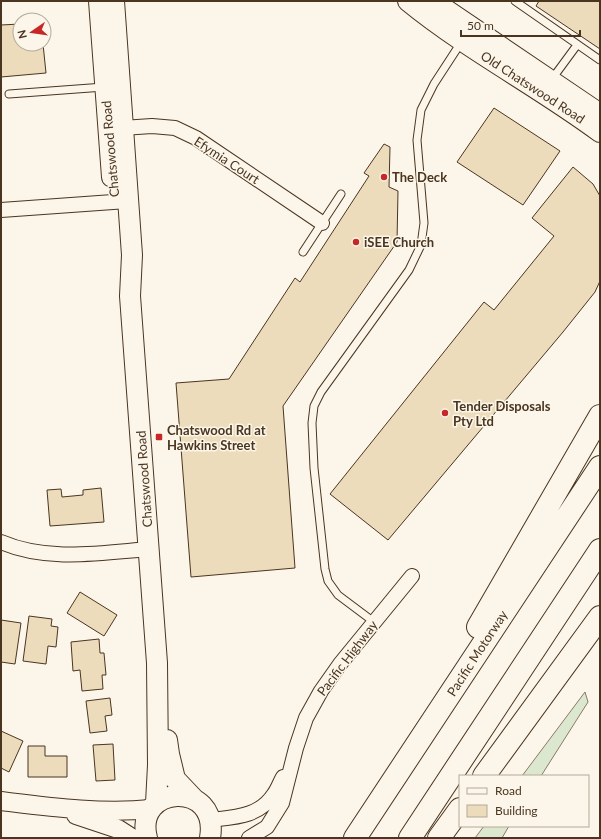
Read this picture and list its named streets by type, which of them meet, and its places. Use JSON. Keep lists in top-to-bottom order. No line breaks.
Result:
{"streets":{"highway":["Pacific Motorway"],"main road":["Old Chatswood Road","Chatswood Road"],"street":["Efymia Court","Pacific Highway"]},"crossings":[["Chatswood Road","Efymia Court"],["Chatswood Road","Pacific Highway"]],"places":{"other":["The Deck","iSEE Church","Tender Disposals Pty Ltd"],"transit":["Chatswood Rd at Hawkins Street"]},"legend":["Road","Building"],"scale_bar":"50 m","north":"left"}
